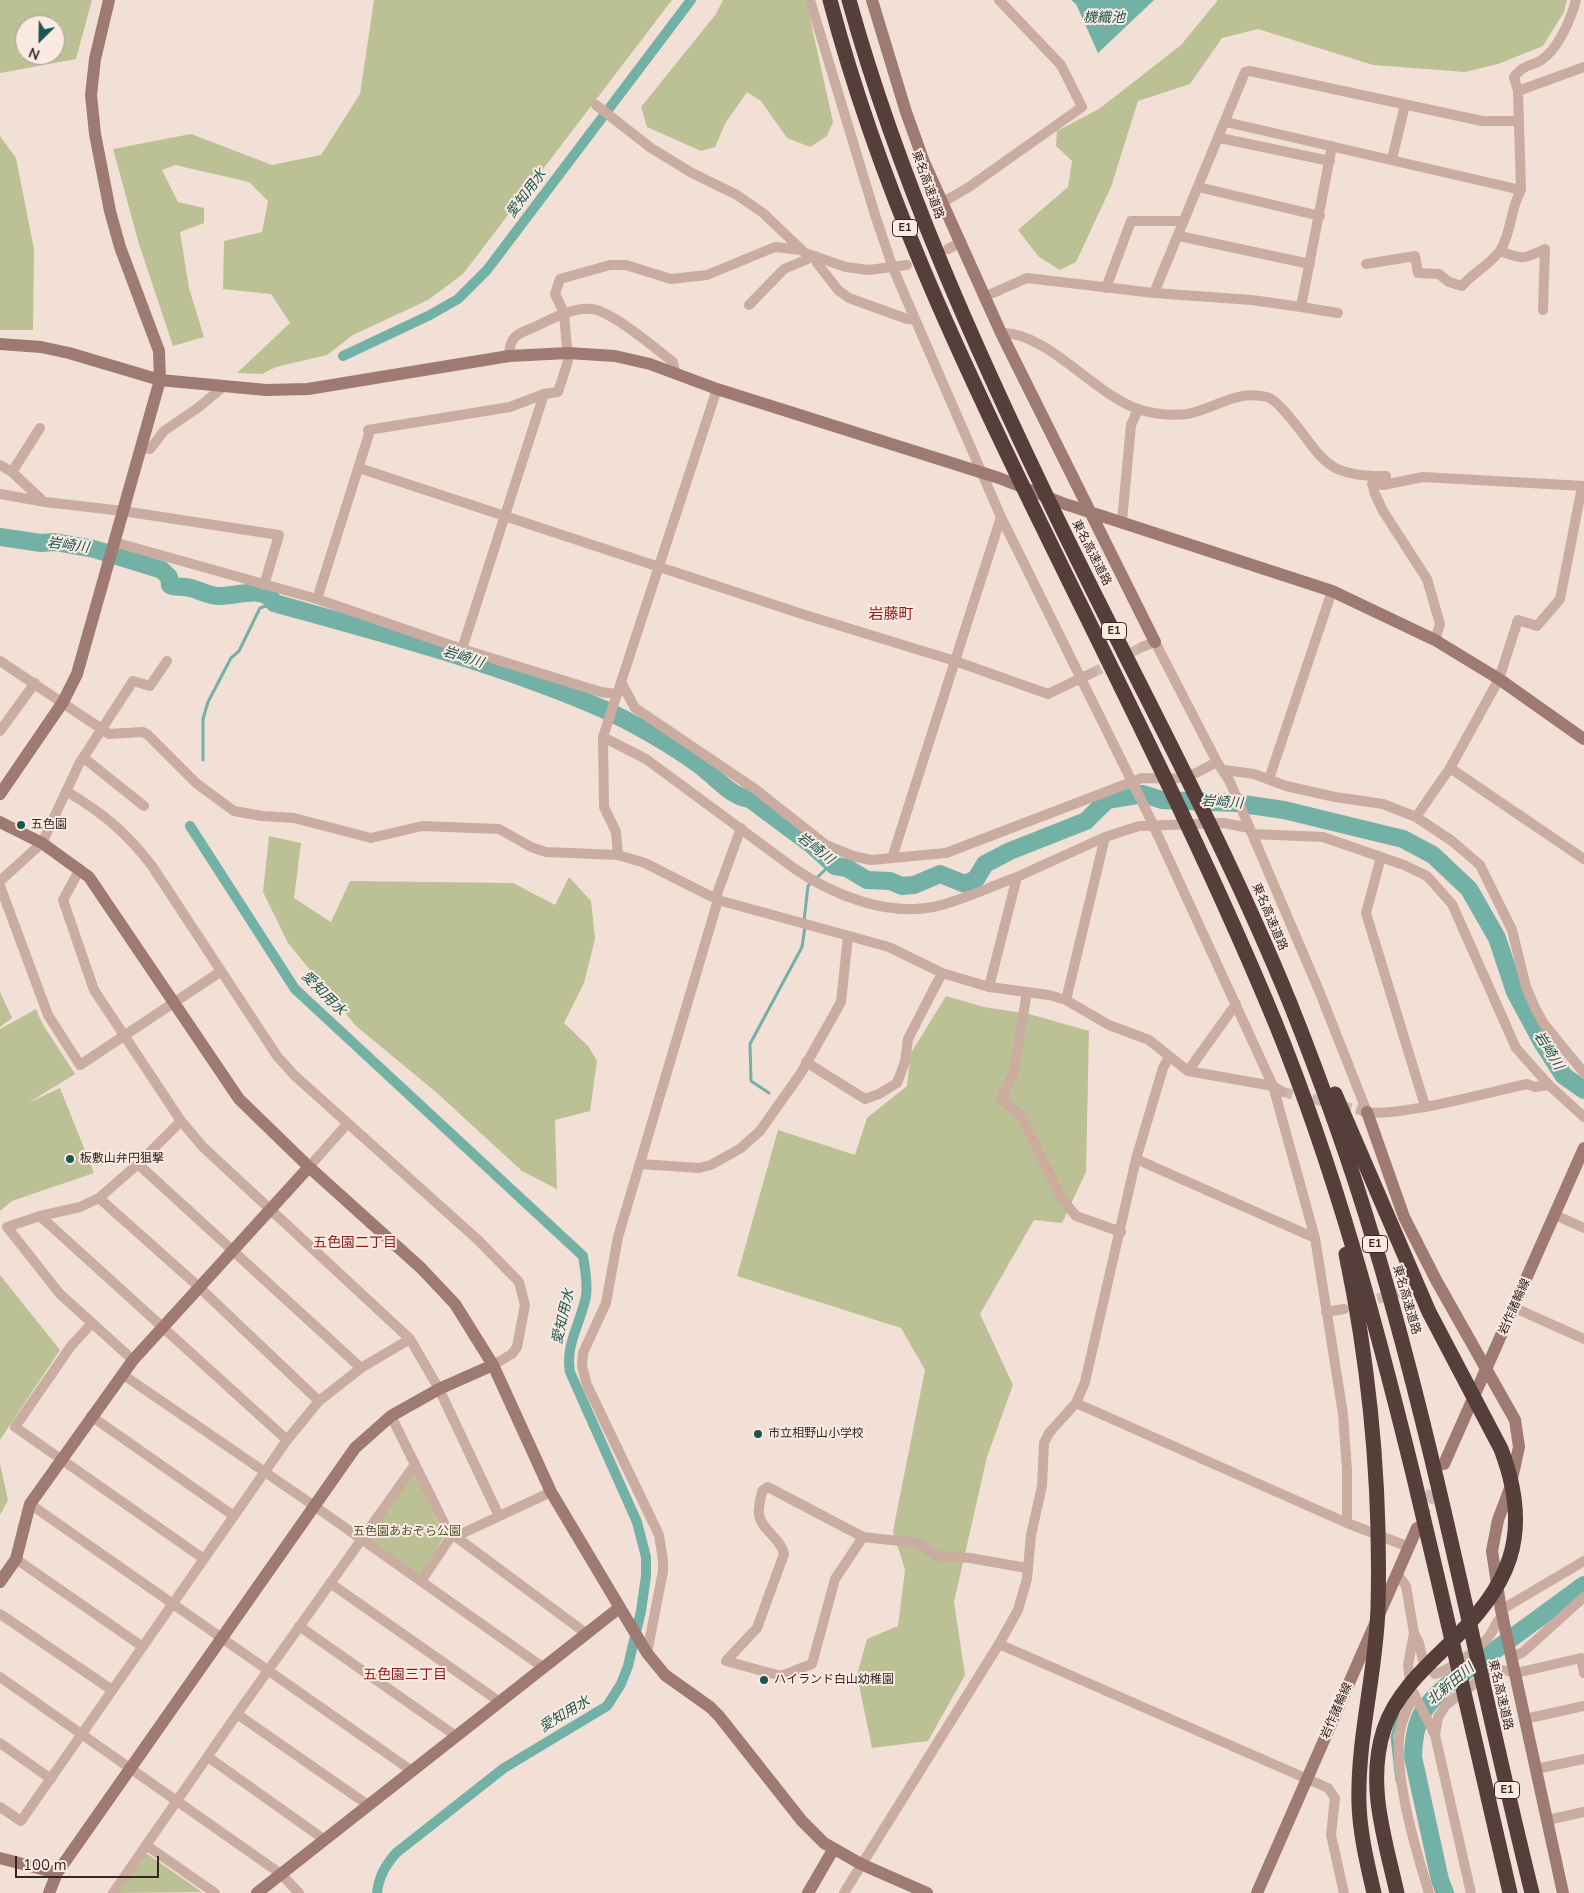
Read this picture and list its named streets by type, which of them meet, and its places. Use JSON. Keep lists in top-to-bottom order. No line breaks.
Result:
{"streets":{"highway":["東名高速道路","E1"],"street":["岩作諸輪線"]},"districts":["岩藤町","五色園二丁目","五色園三丁目"],"water":["機織池","愛知用水","岩崎川","北新田川"],"parks":["五色園あおぞら公園"],"places":["五色園","板敷山弁円狙撃","市立相野山小学校","ハイランド白山幼稚園"],"scale_bar":"100 m","north":"bottom left"}
